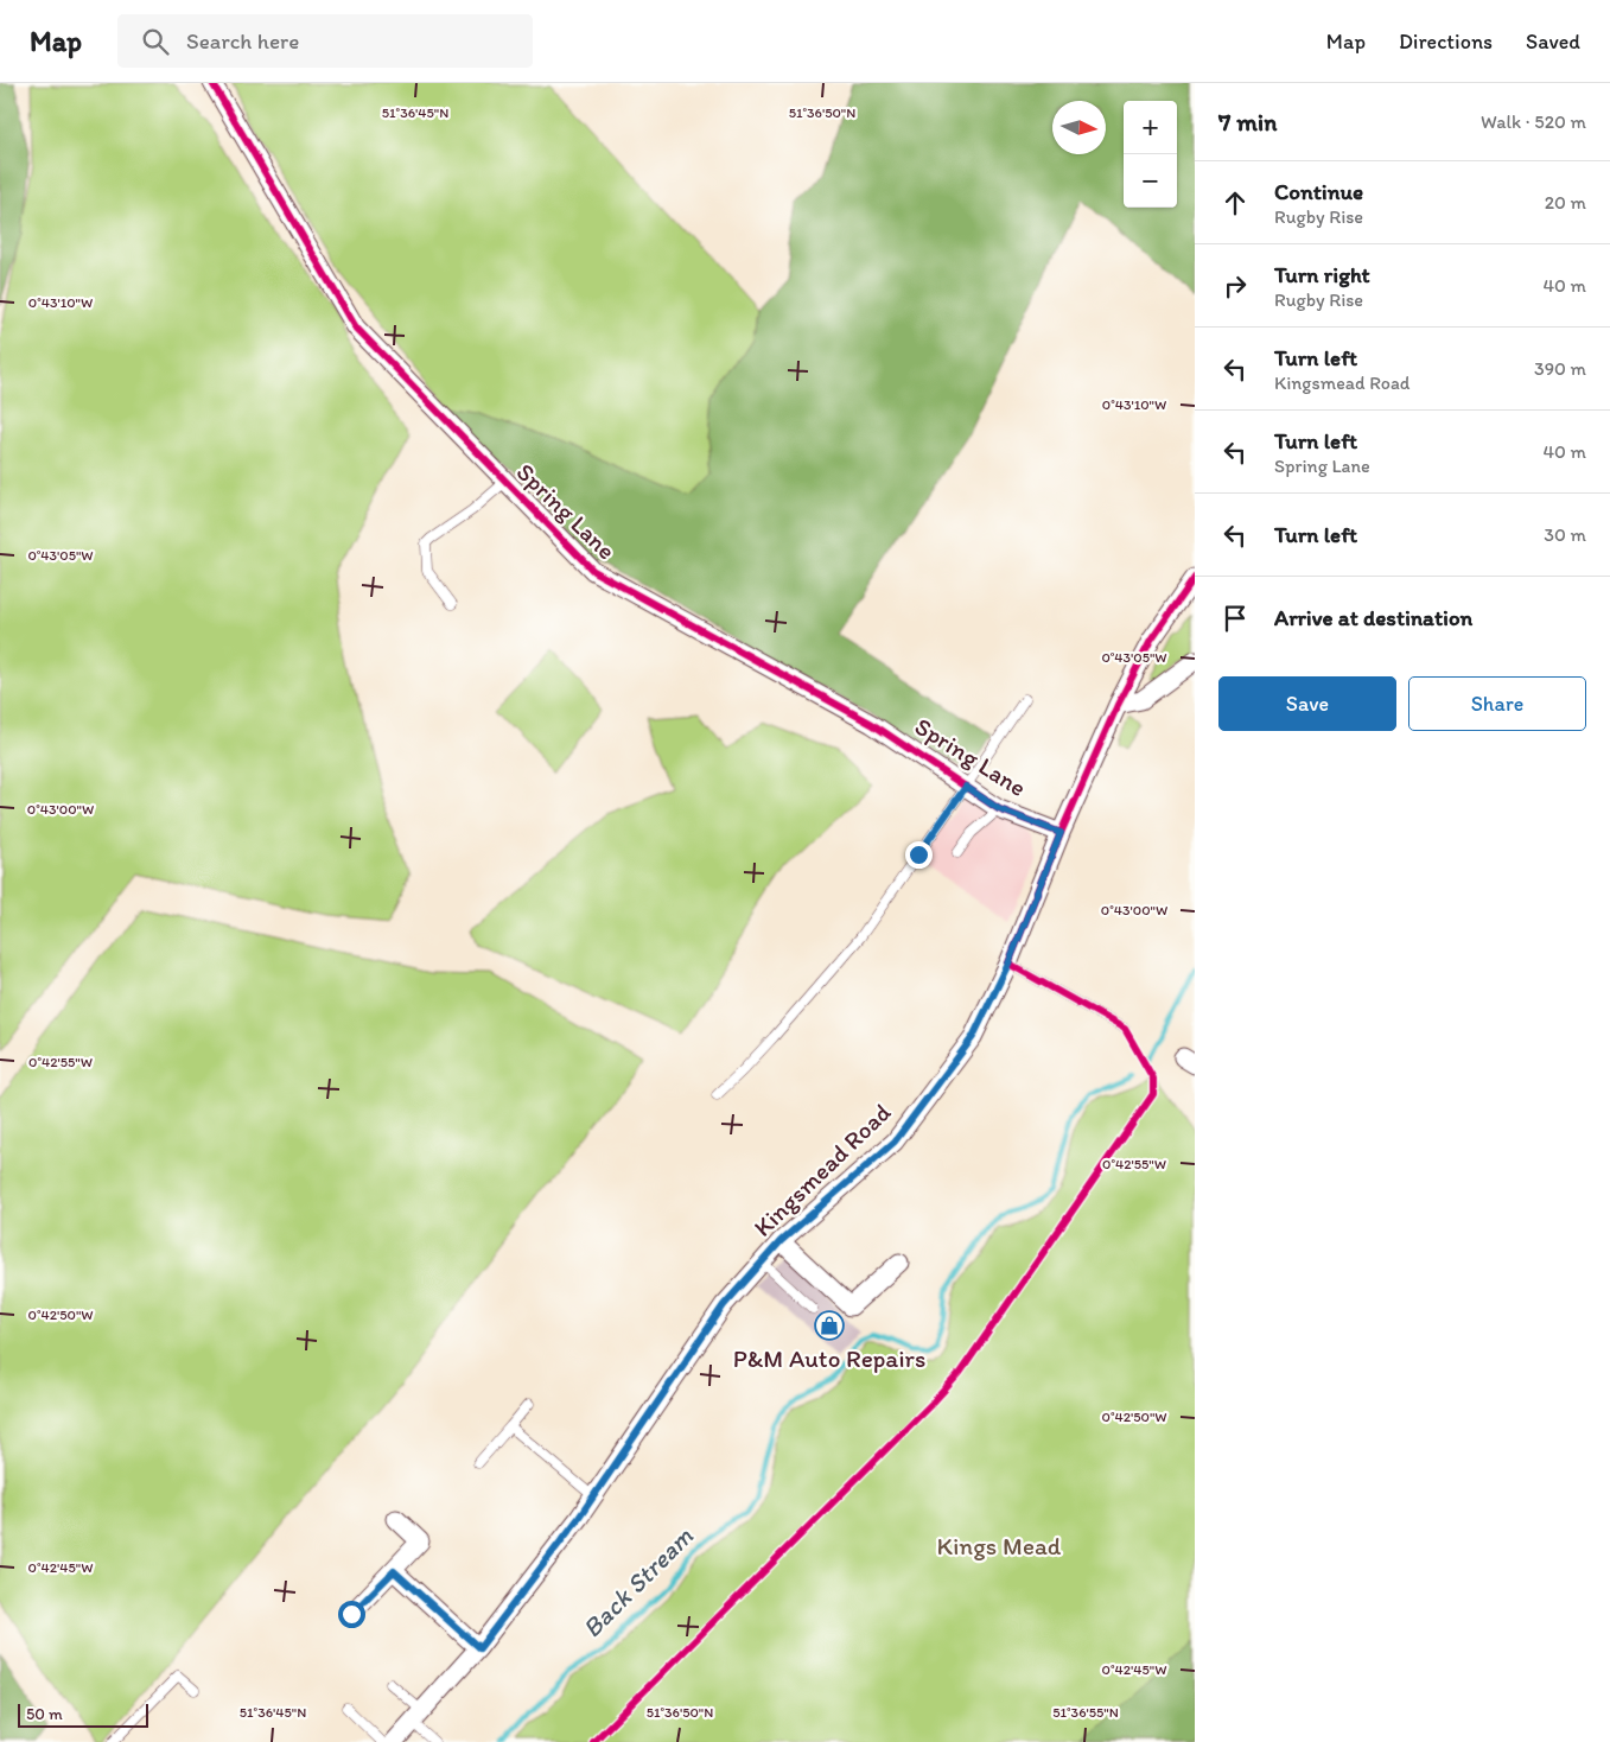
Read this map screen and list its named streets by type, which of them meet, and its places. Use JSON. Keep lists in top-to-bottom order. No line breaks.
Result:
{"streets":{"street":["Spring Lane","Kingsmead Road"]},"crossings":[["Spring Lane","Kingsmead Road"]],"water":["Back Stream"],"parks":["Kings Mead"],"places":{"shop":["P&M Auto Repairs"]},"scale_bar":"50 m","north":"right","page":{"header":"Map","search":"Search here","nav":["Map","Directions","Saved"],"heading":["7 min","Walk · 520 m"],"map_buttons":["+","−"],"list":[["Continue","Rugby Rise","20 m"],["Turn right","Rugby Rise","40 m"],["Turn left","Kingsmead Road","390 m"],["Turn left","Spring Lane","40 m"],["Turn left","30 m"],"Arrive at destination"],"buttons":["Save","Share"],"scale":"50 m"},"coordinates":["51°36'45\"N","51°36'50\"N","0°43'10\"W","0°43'05\"W","0°43'00\"W","0°42'55\"W","0°42'50\"W","0°42'45\"W","51°36'55\"N"]}
